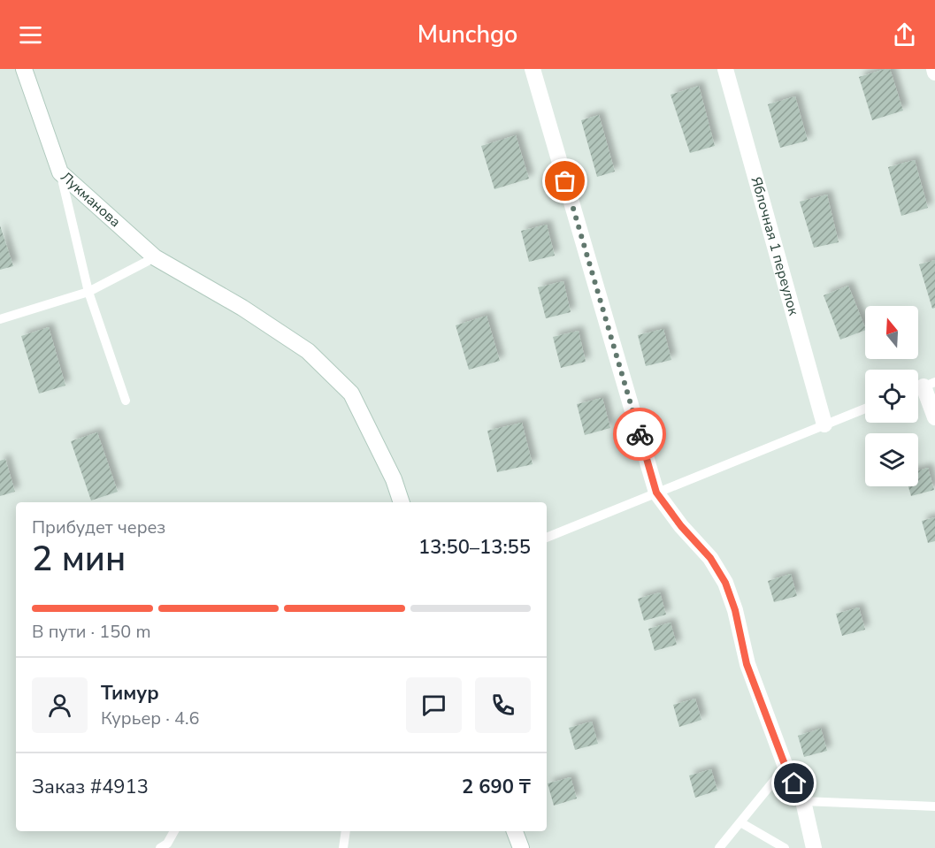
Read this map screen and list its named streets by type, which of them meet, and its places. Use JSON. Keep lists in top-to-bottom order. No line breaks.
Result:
{"streets":{"street":["Лукманова","Яблочная 1 переулок"]},"north":"top","page":{"header":"Munchgo","heading":["2 мин","Прибудет через","13:50–13:55"],"panel":["Тимур","Курьер · 4.6","Заказ #4913","2 690 ₸"],"bar":"В пути · 150 m"}}
